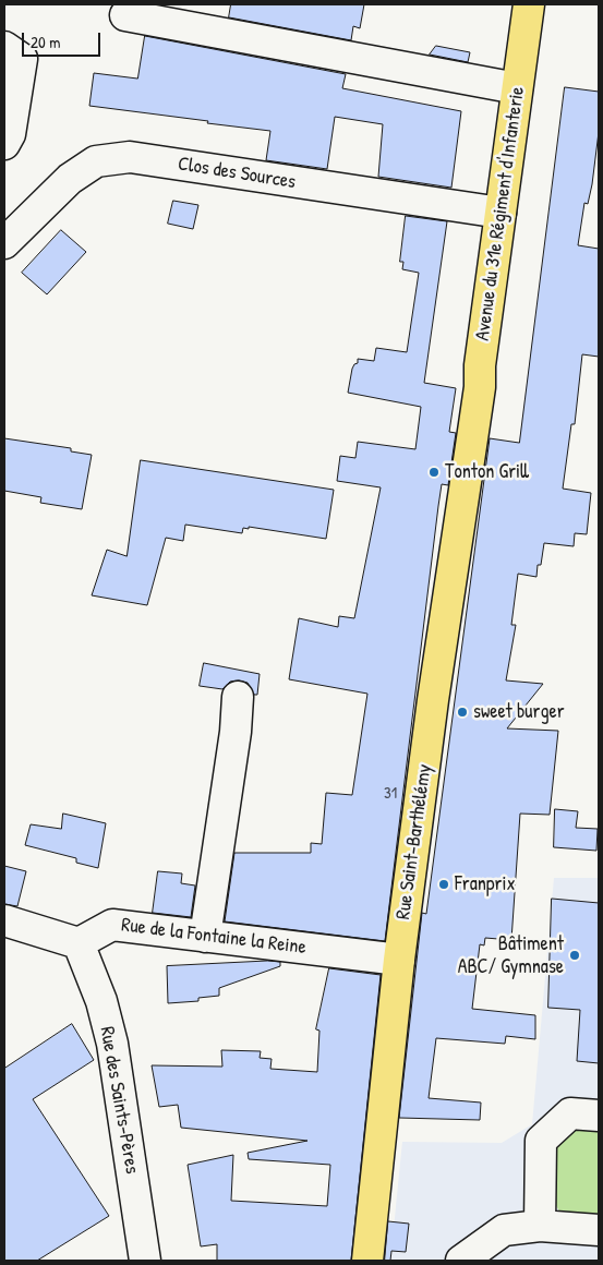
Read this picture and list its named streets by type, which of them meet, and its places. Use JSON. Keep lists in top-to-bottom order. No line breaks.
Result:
{"streets":{"main road":["Avenue du 31e Régiment d'Infanterie","Rue Saint-Barthélémy"],"street":["Clos des Sources","Rue de la Fontaine la Reine","Rue des Saints-Pères"]},"crossings":[["Clos des Sources","Avenue du 31e Régiment d'Infanterie"],["Avenue du 31e Régiment d'Infanterie","Rue Saint-Barthélémy"],["Rue Saint-Barthélémy","Rue de la Fontaine la Reine"],["Rue de la Fontaine la Reine","Rue des Saints-Pères"]],"places":["Tonton Grill","sweet burger","Franprix","Bâtiment ABC/ Gymnase"],"house_numbers":["31"],"scale_bar":"20 m"}
